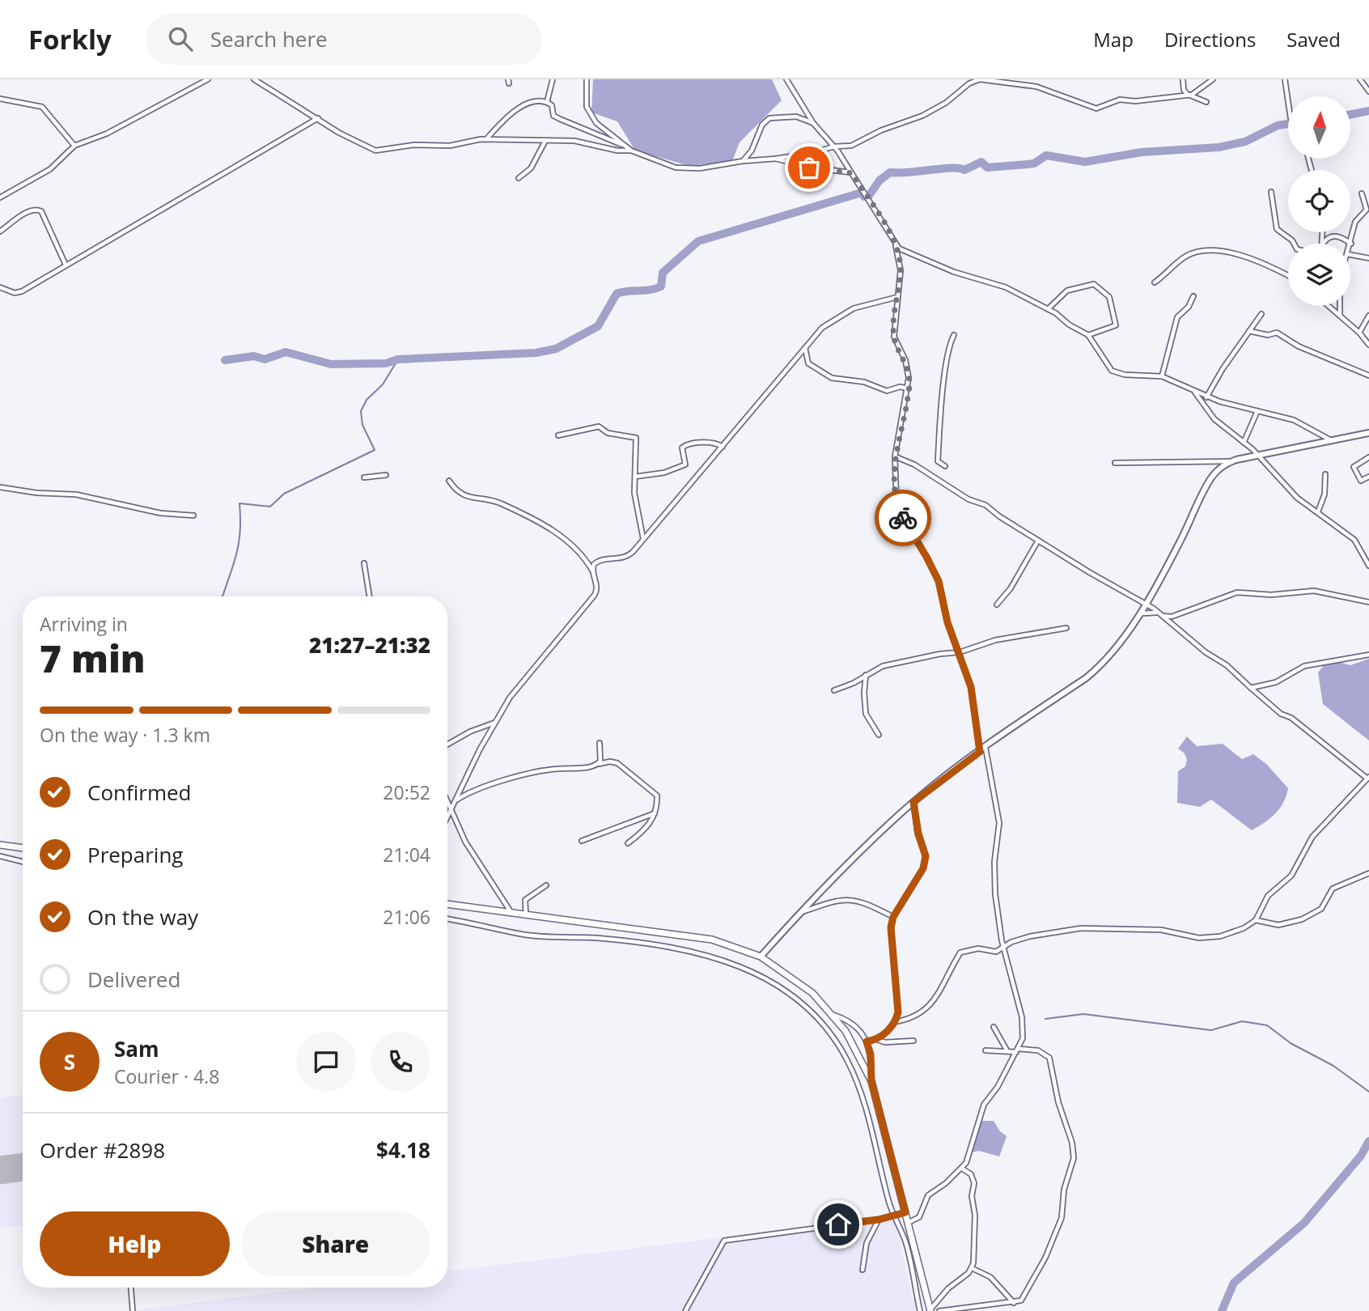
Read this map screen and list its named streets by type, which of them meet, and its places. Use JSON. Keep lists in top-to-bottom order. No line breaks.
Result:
{"north":"top","page":{"header":"Forkly","search":"Search here","nav":["Map","Directions","Saved"],"heading":["7 min","Arriving in","21:27–21:32"],"panel":["Sam","Courier · 4.8","Order #2898","$4.18"],"bar":"On the way · 1.3 km","list":[["Confirmed","20:52"],["Preparing","21:04"],["On the way","21:06"],"Delivered"],"round":"S","buttons":["Help","Share"]}}
